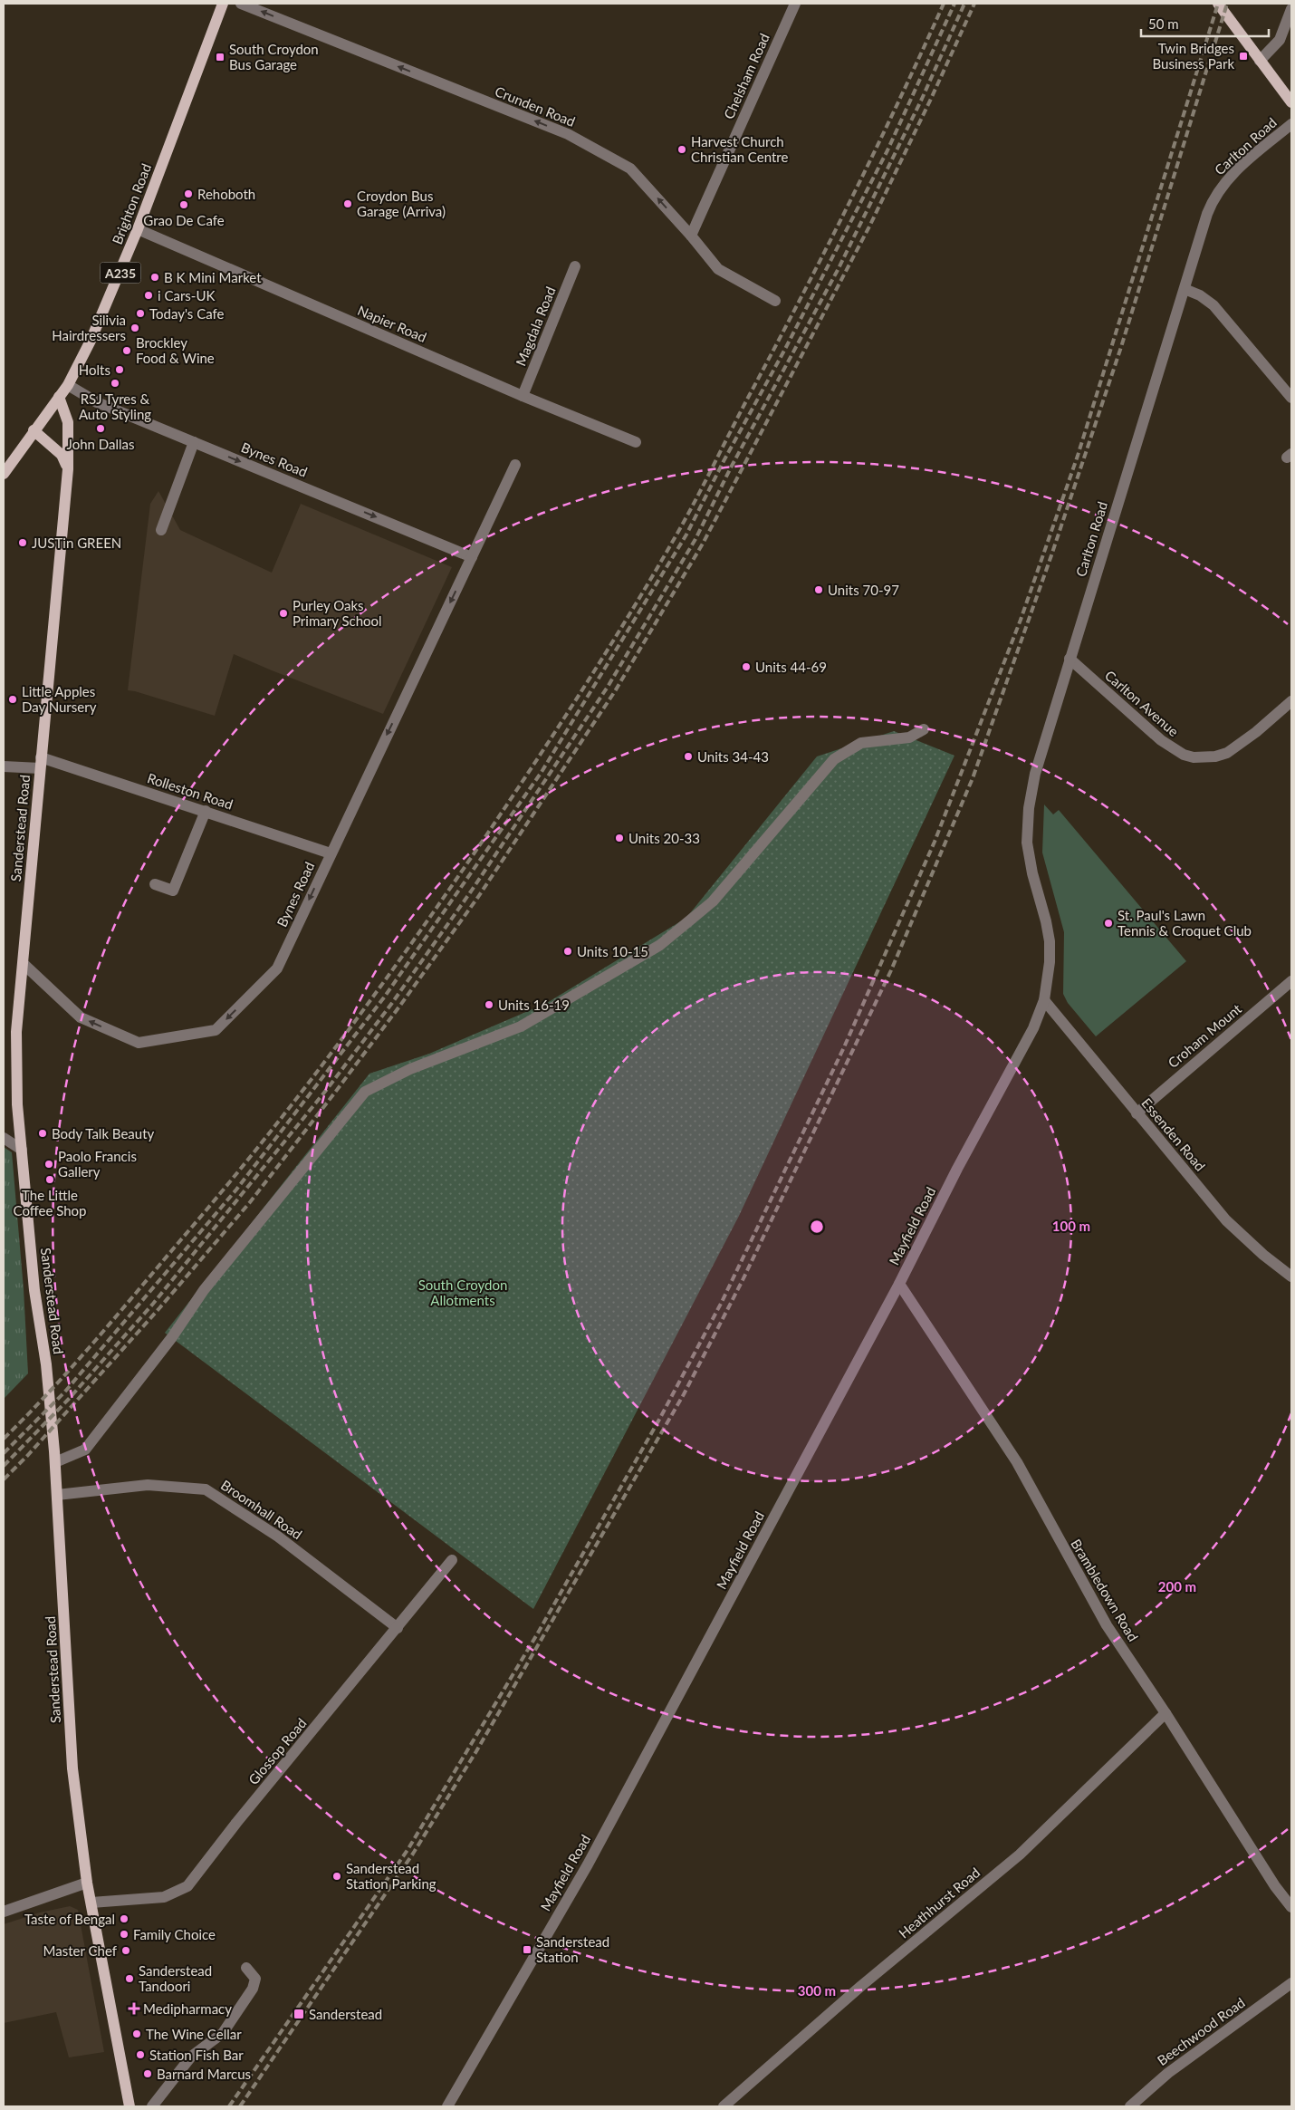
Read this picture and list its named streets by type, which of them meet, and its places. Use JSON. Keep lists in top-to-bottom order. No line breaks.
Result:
{"streets":{"main road":["Brighton Road","A235","Sanderstead Road"],"street":["Chelsham Road","Crunden Road","Carlton Road","Napier Road","Magdala Road","Bynes Road","Carlton Avenue","Rolleston Road","Croham Mount","Essenden Road","Mayfield Road","Broomhall Road","Brambledown Road","Glossop Road","Heathhurst Road","Beechwood Road"]},"crossings":[["Chelsham Road","Crunden Road"],["Carlton Road","Carlton Avenue"],["Carlton Road","Essenden Road"],["Carlton Road","Mayfield Road"],["Brighton Road","Napier Road"],["Brighton Road","Bynes Road"],["Brighton Road","Sanderstead Road"],["Napier Road","Magdala Road"],["Bynes Road","Rolleston Road"],["Bynes Road","Sanderstead Road"],["Rolleston Road","Sanderstead Road"],["Sanderstead Road","Broomhall Road"],["Sanderstead Road","Glossop Road"],["Croham Mount","Essenden Road"],["Essenden Road","Mayfield Road"],["Mayfield Road","Brambledown Road"],["Broomhall Road","Glossop Road"],["Brambledown Road","Heathhurst Road"]],"one_way":["Crunden Road"],"parks":["South Croydon Allotments"],"places":{"transit":["Twin Bridges Business Park","South Croydon Bus Garage","Sanderstead Station","Sanderstead"],"other":["Harvest Church Christian Centre","Rehoboth","Croydon Bus Garage (Arriva)","Grao De Cafe","B K Mini Market","i Cars-UK","Today's Cafe","Silivia Hairdressers","Brockley Food & Wine","Holts","RSJ Tyres & Auto Styling","John Dallas","JUSTin GREEN","Units 70-97","Purley Oaks Primary School","Units 44-69","Little Apples Day Nursery","Units 34-43","Units 20-33","St. Paul's Lawn Tennis & Croquet Club","Units 10-15","Units 16-19","Body Talk Beauty","Paolo Francis Gallery","The Little Coffee Shop","Sanderstead Station Parking","Taste of Bengal","Family Choice","Master Chef","Sanderstead Tandoori","The Wine Cellar","Station Fish Bar","Barnard Marcus"],"health":["Medipharmacy"]},"scale_bar":"50 m","rings":["100 m","200 m","300 m"]}
